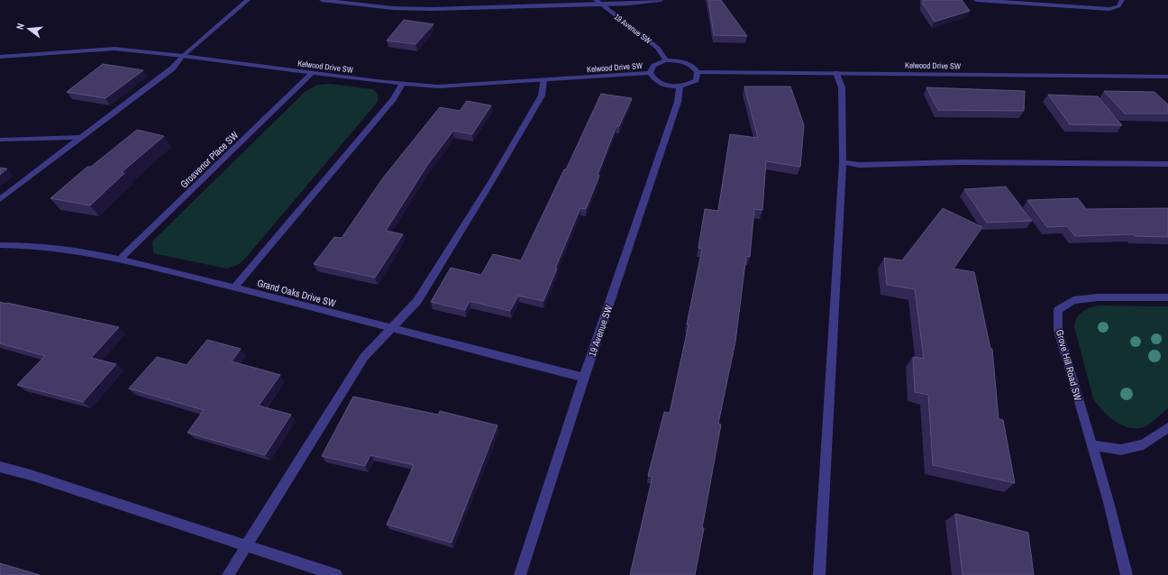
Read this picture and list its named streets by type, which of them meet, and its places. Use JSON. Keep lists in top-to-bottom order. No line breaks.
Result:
{"streets":{"street":["19 Avenue SW","Kelwood Drive SW","Grosvenor Place SW","Grand Oaks Drive SW","Grove Hill Road SW"]},"crossings":[["19 Avenue SW","Grand Oaks Drive SW"],["Kelwood Drive SW","Grosvenor Place SW"],["Grosvenor Place SW","Grand Oaks Drive SW"]],"north":"left"}
